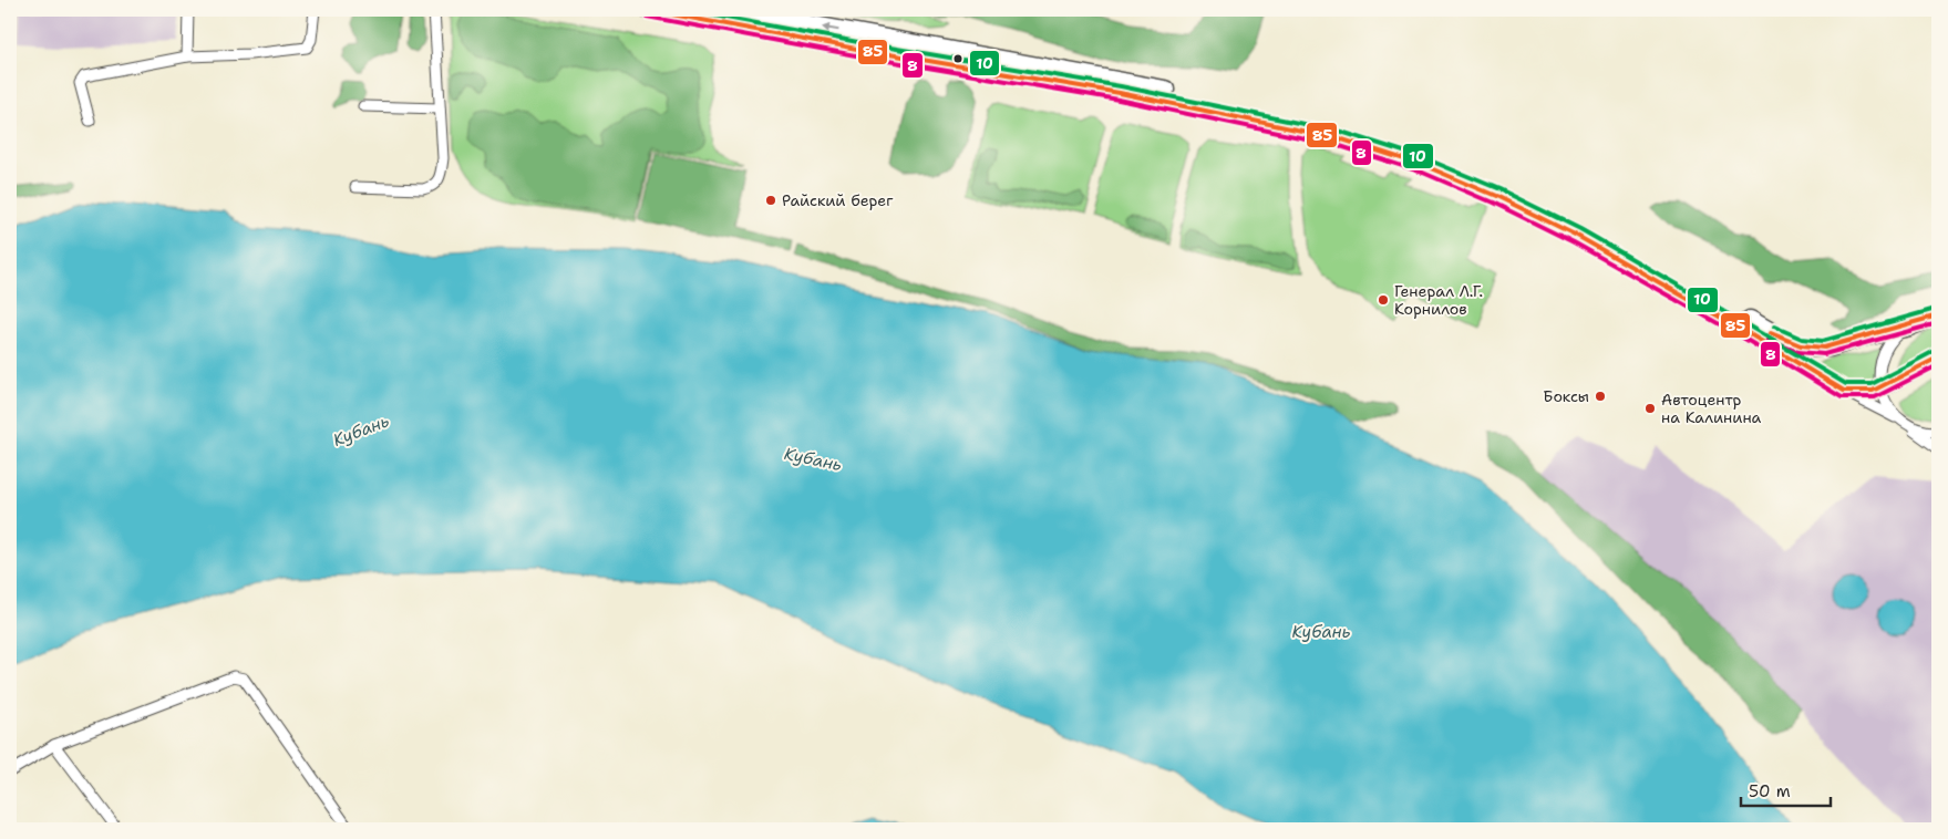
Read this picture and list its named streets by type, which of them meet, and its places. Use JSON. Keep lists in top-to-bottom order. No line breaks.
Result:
{"water":["Кубань"],"places":["Райский берег","Генерал Л.Г. Корнилов","Боксы","Автоцентр на Калинина"],"lines":["transit line 85","transit line 10","transit line 8"],"scale_bar":"50 m"}
